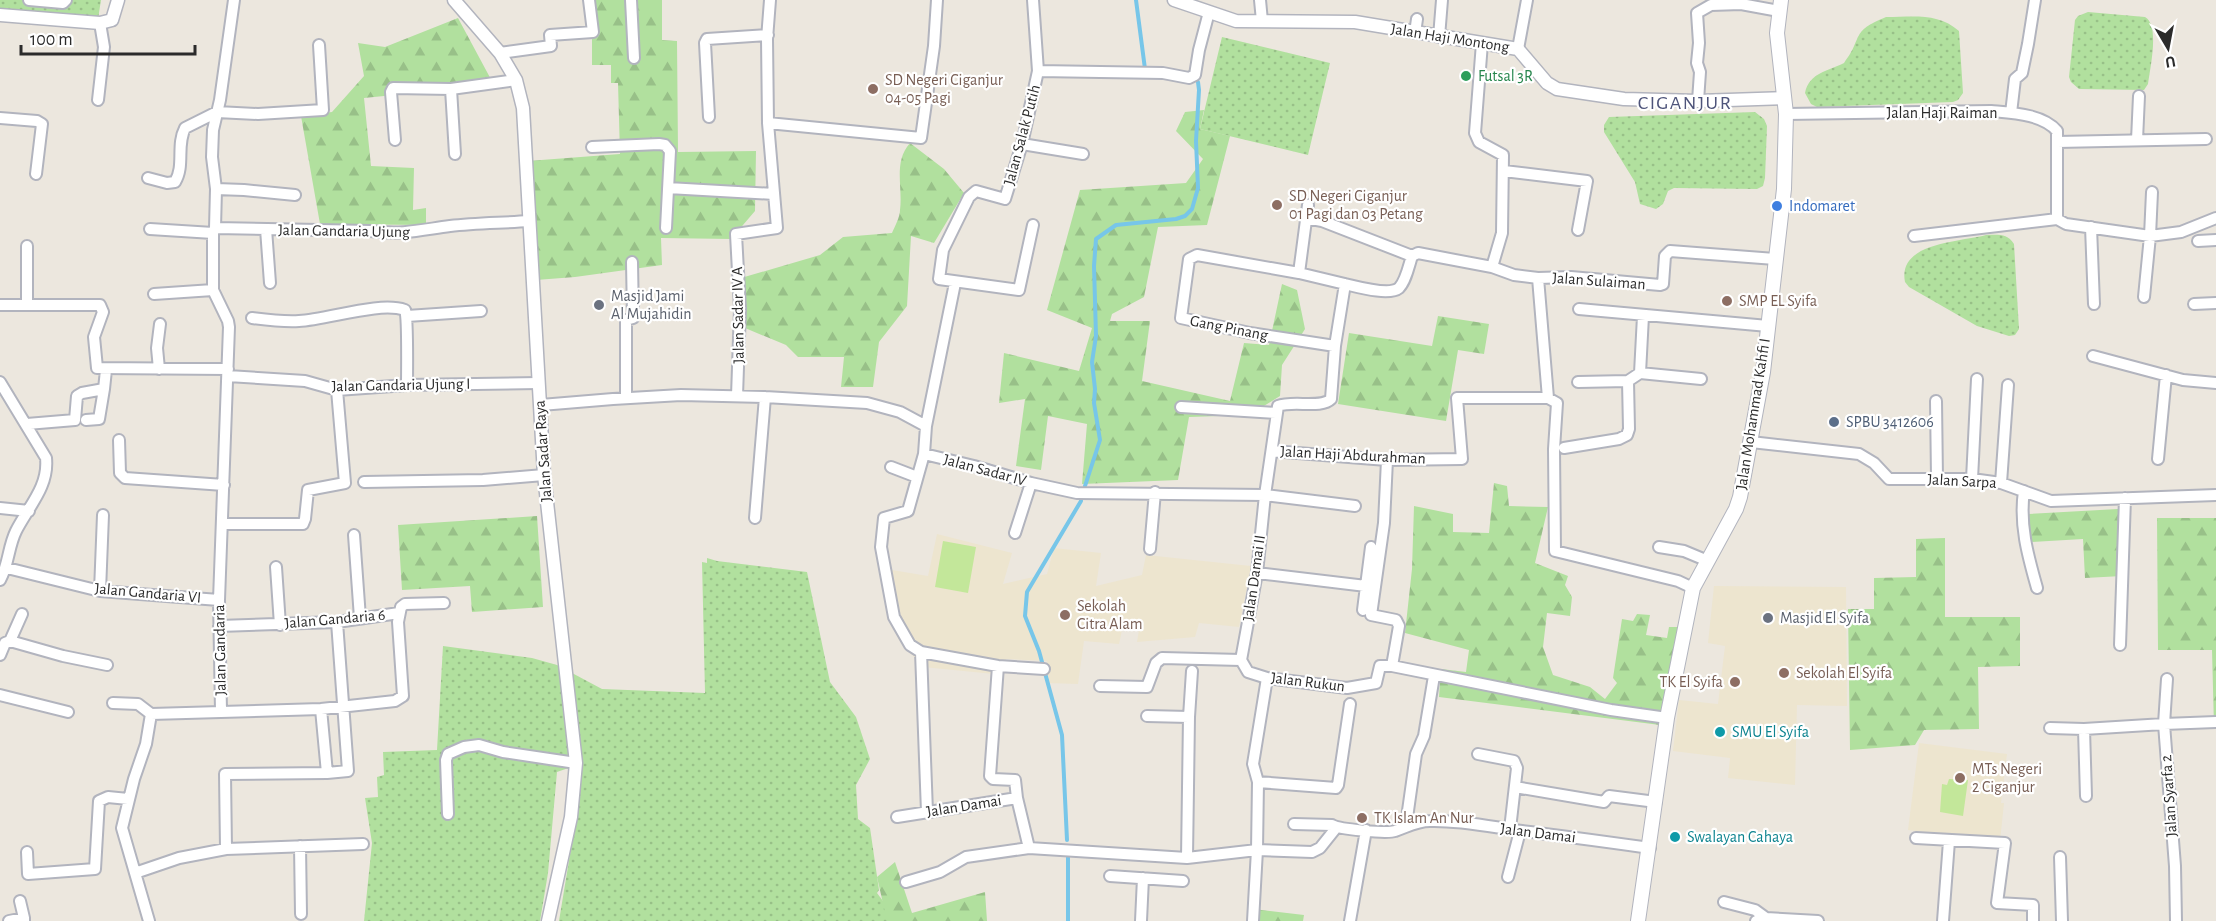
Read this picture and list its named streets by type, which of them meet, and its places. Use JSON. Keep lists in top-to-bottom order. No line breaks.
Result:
{"streets":{"main road":["Jalan Mohammad Kahfi I"],"street":["Jalan Haji Montong","Jalan Haji Raiman","Jalan Salak Putih","Jalan Gandaria Ujung","Jalan Sulaiman","Jalan Sadar IV A","Gang Pinang","Jalan Gandaria Ujung I","Jalan Sadar Raya","Jalan Haji Abdurahman","Jalan Sadar IV","Jalan Sarpa","Jalan Damai II","Jalan Gandaria VI","Jalan Gandaria 6","Jalan Gandaria","Jalan Rukun","Jalan Syarfa 2","Jalan Damai"]},"crossings":[["Jalan Haji Montong","Jalan Mohammad Kahfi I"],["Jalan Haji Raiman","Jalan Mohammad Kahfi I"],["Jalan Gandaria Ujung","Jalan Sadar Raya"],["Jalan Sulaiman","Jalan Mohammad Kahfi I"],["Jalan Gandaria Ujung I","Jalan Sadar Raya"],["Jalan Mohammad Kahfi I","Jalan Sarpa"],["Jalan Mohammad Kahfi I","Jalan Damai"],["Jalan Sadar IV","Jalan Damai II"],["Jalan Damai II","Jalan Rukun"],["Jalan Gandaria VI","Jalan Gandaria"],["Jalan Gandaria 6","Jalan Gandaria"]],"districts":["CIGANJUR"],"places":["Futsal 3R","SD Negeri Ciganjur 04-05 Pagi","SD Negeri Ciganjur 01 Pagi dan 03 Petang","Indomaret","SMP EL Syifa","Masjid Jami Al Mujahidin","SPBU 3412606","Sekolah Citra Alam","Masjid El Syifa","Sekolah El Syifa","TK El Syifa","SMU El Syifa","MTs Negeri 2 Ciganjur","TK Islam An Nur","Swalayan Cahaya"],"scale_bar":"100 m","north":"bottom"}
